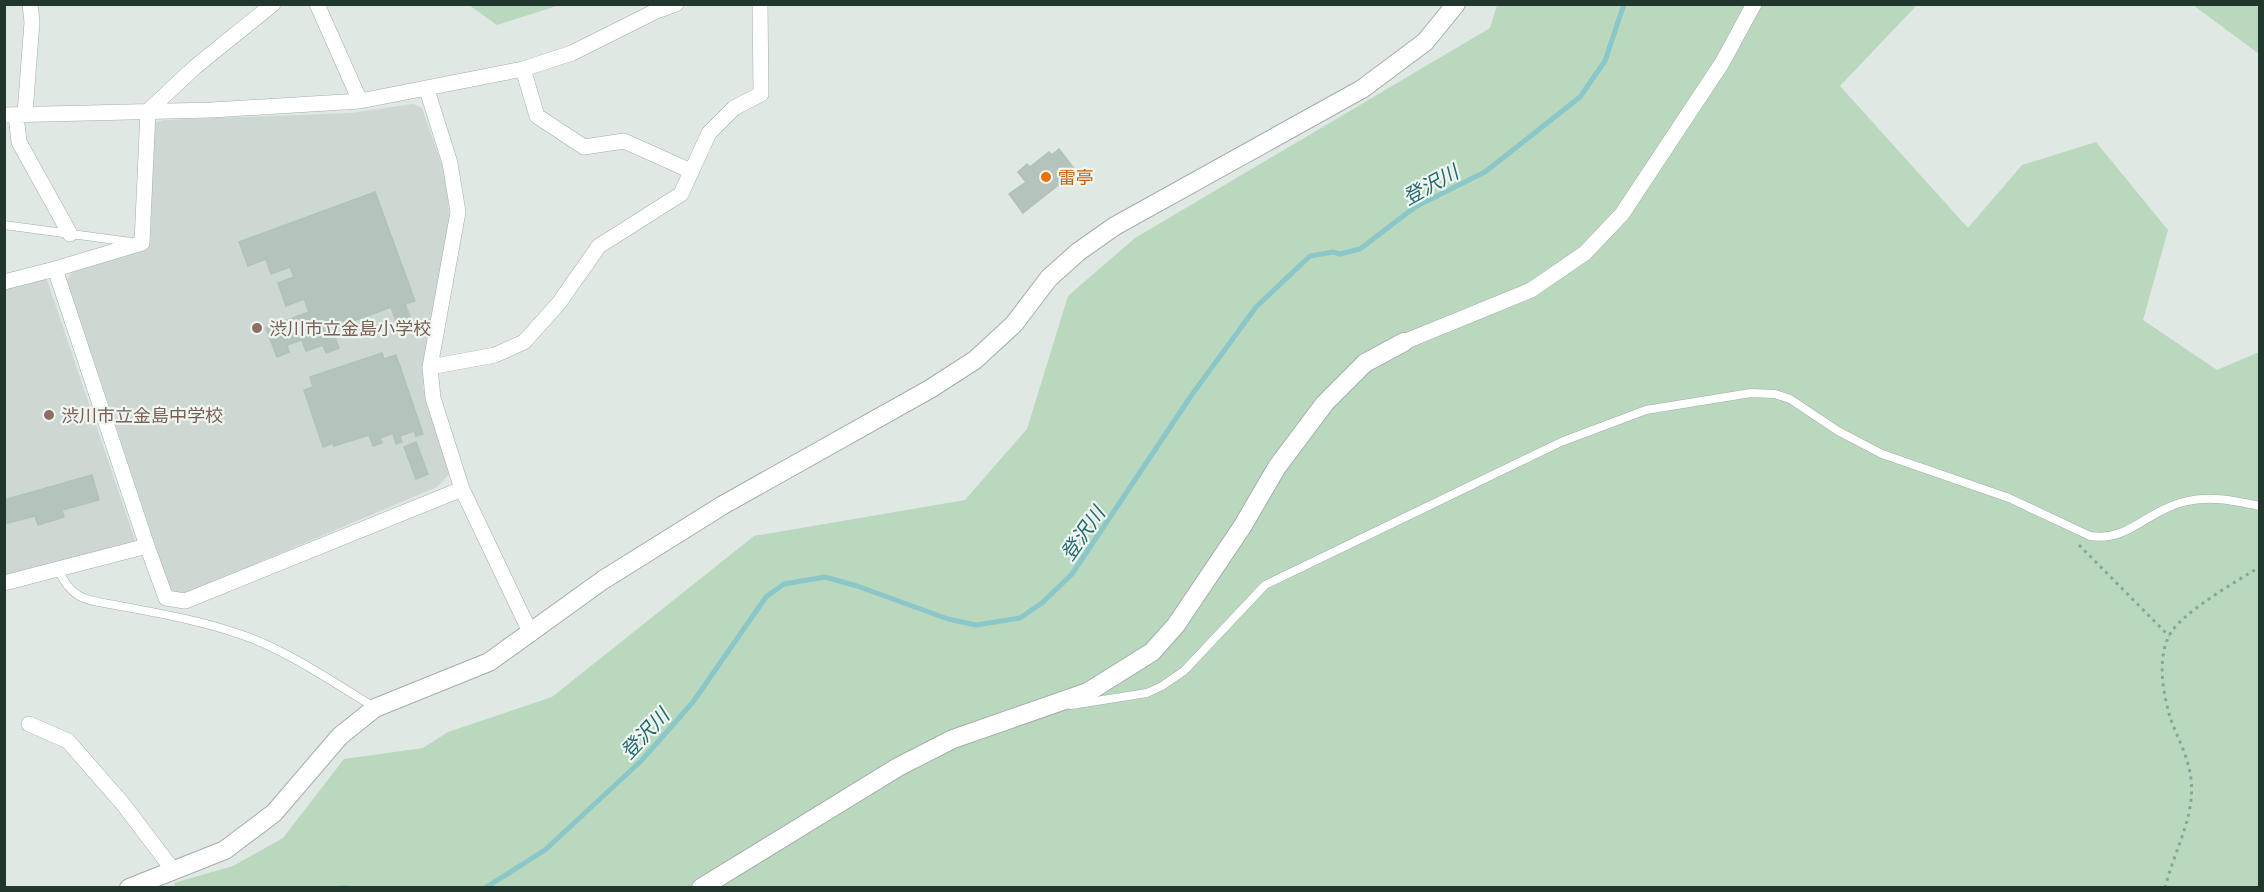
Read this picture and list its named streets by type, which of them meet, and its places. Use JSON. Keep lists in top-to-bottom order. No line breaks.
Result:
{"water":["登沢川"],"places":["雷亭","渋川市立金島小学校","渋川市立金島中学校"]}
